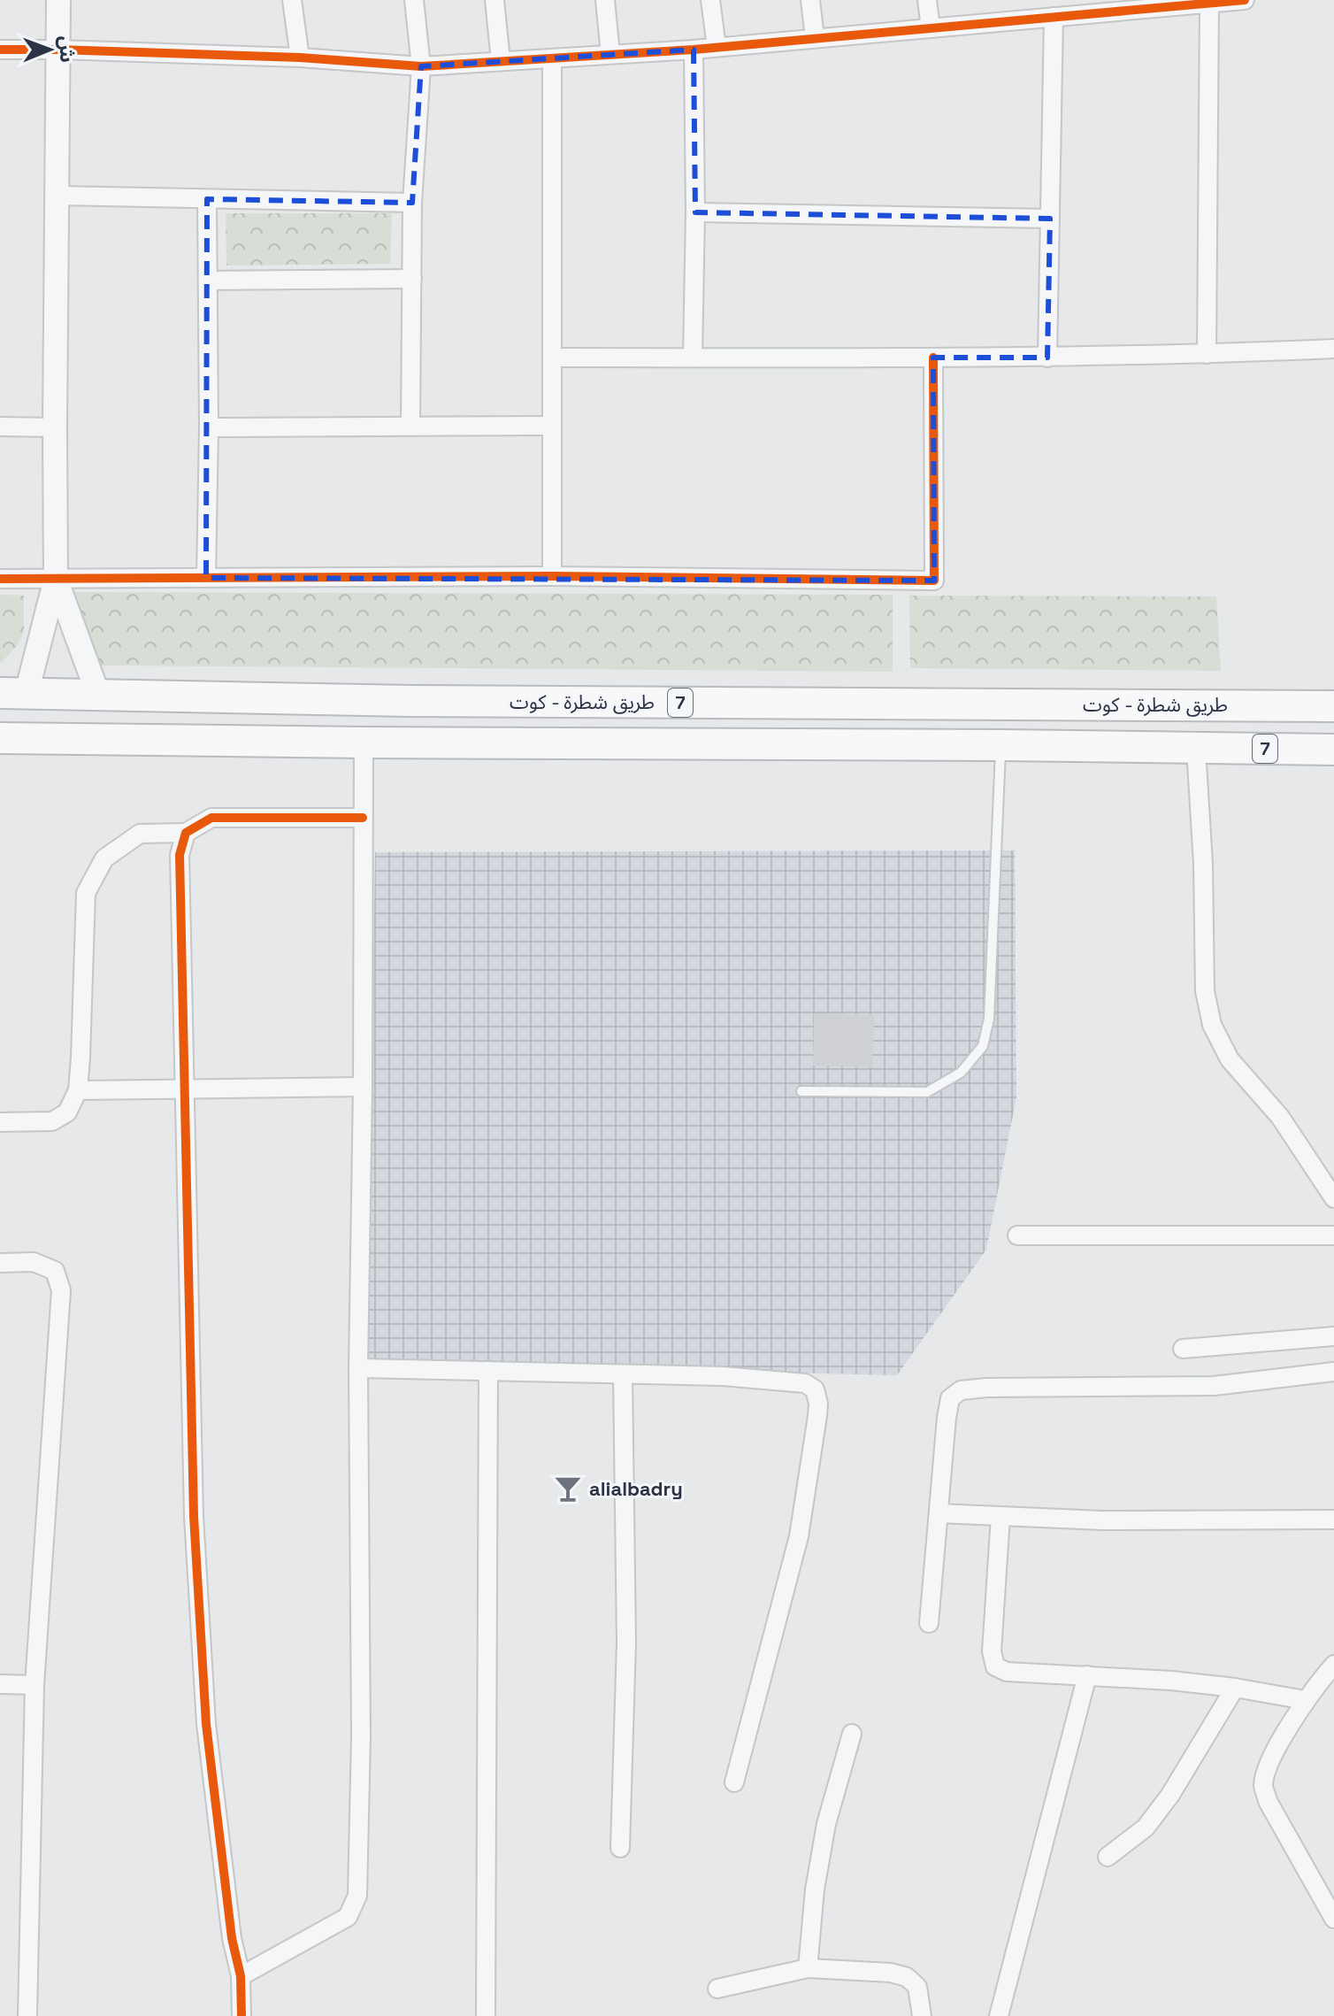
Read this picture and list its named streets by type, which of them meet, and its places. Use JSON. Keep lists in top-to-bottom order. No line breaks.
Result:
{"streets":{"highway":["طريق شطرة - كوت","7"]},"places":{"bar":["alialbadry"]},"north":"right"}
